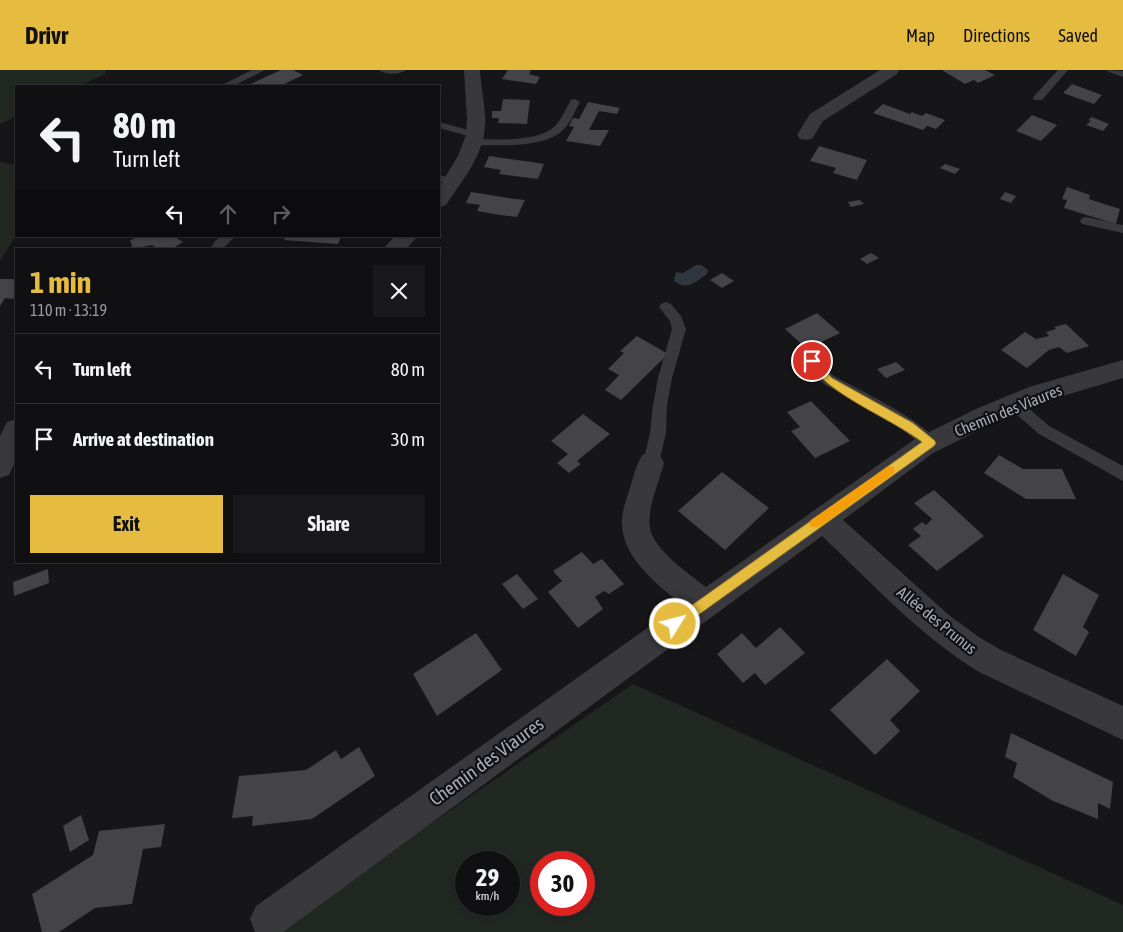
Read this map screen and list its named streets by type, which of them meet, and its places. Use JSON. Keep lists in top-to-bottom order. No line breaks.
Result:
{"streets":{"street":["Chemin des Viaures","Allée des Prunus"]},"crossings":[["Chemin des Viaures","Allée des Prunus"]],"page":{"header":"Drivr","nav":["Map","Directions","Saved"],"turn":["80 m","Turn left"],"heading":["1 min","110 m · 13:19"],"list":[{"name":"Turn left","value":"80 m"},{"name":"Arrive at destination","value":"30 m"}],"buttons":["Exit","Share"],"speed":"29 km/h","limit":"30"}}
